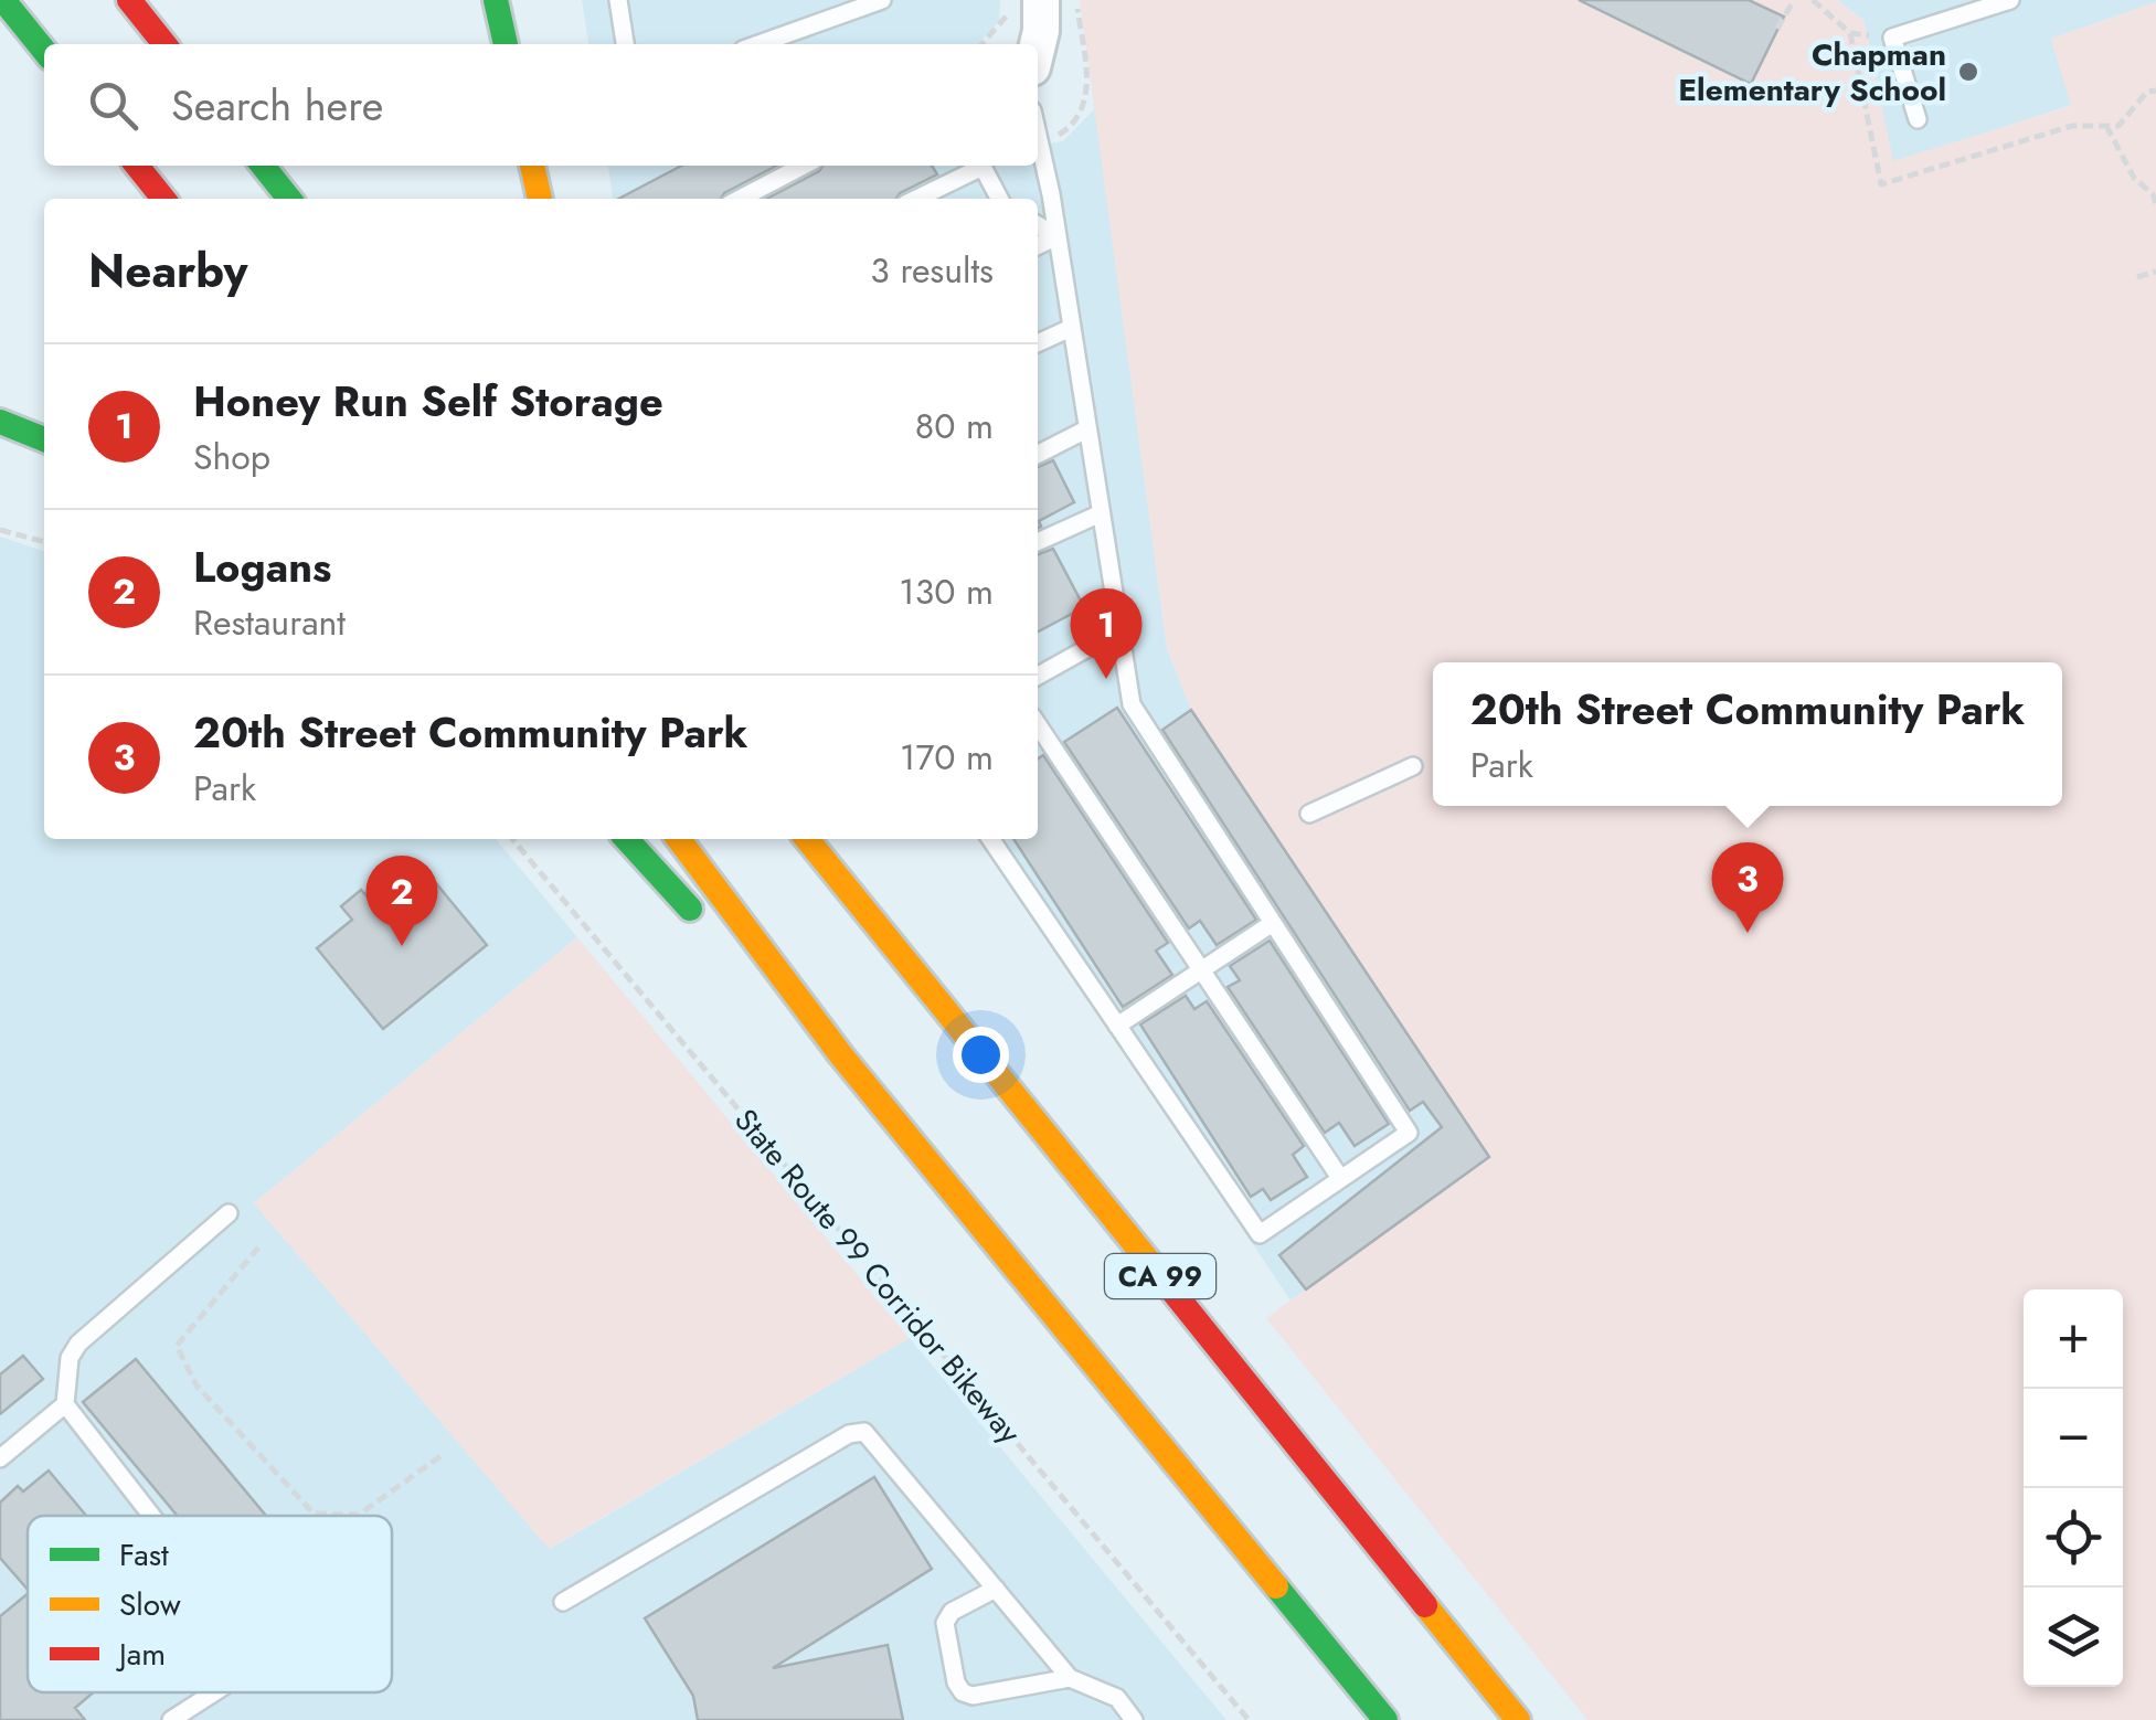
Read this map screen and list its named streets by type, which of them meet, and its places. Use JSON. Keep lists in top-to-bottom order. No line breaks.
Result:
{"streets":{"highway":["CA 99"],"path":["State Route 99 Corridor Bikeway"]},"places":["Chapman Elementary School"],"legend":["Fast","Slow","Jam"],"page":{"search":"Search here","heading":["Nearby","3 results"],"list":[{"mark":"1","name":"Honey Run Self Storage","note":"Shop","value":"80 m"},{"mark":"2","name":"Logans","note":"Restaurant","value":"130 m"},{"mark":"3","name":"20th Street Community Park","note":"Park","value":"170 m"}],"pins":["1","3","2"],"popup":["20th Street Community Park","Park"],"map_buttons":["+","−"]}}
